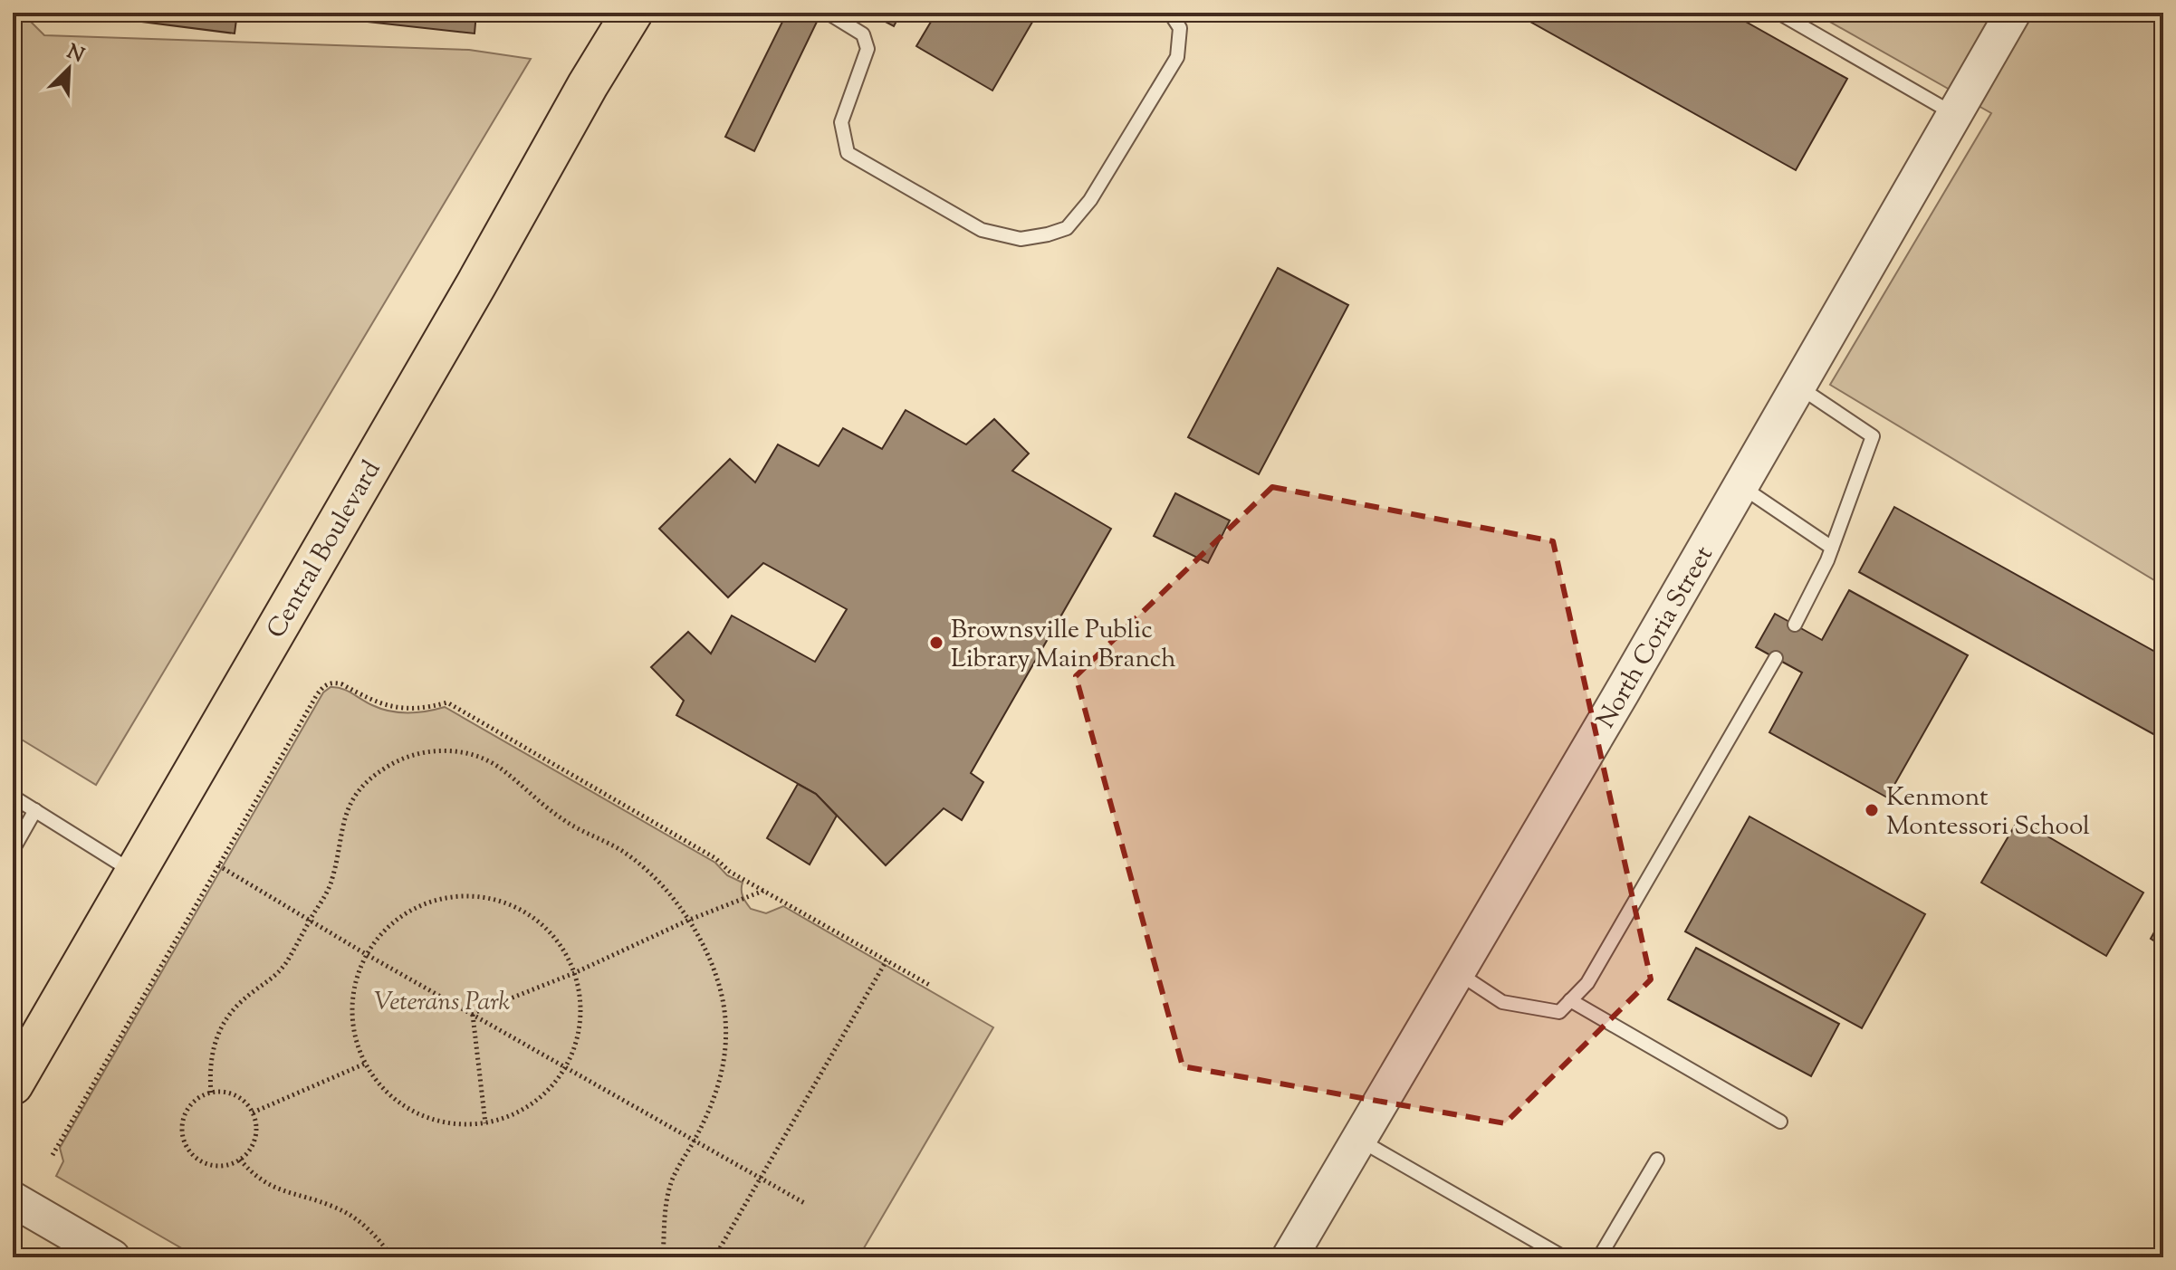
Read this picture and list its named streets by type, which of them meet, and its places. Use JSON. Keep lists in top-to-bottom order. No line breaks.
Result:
{"streets":{"main road":["Central Boulevard"],"street":["North Coria Street"]},"parks":["Veterans Park"],"places":["Brownsville Public Library Main Branch","Kenmont Montessori School"],"north":"top right"}
